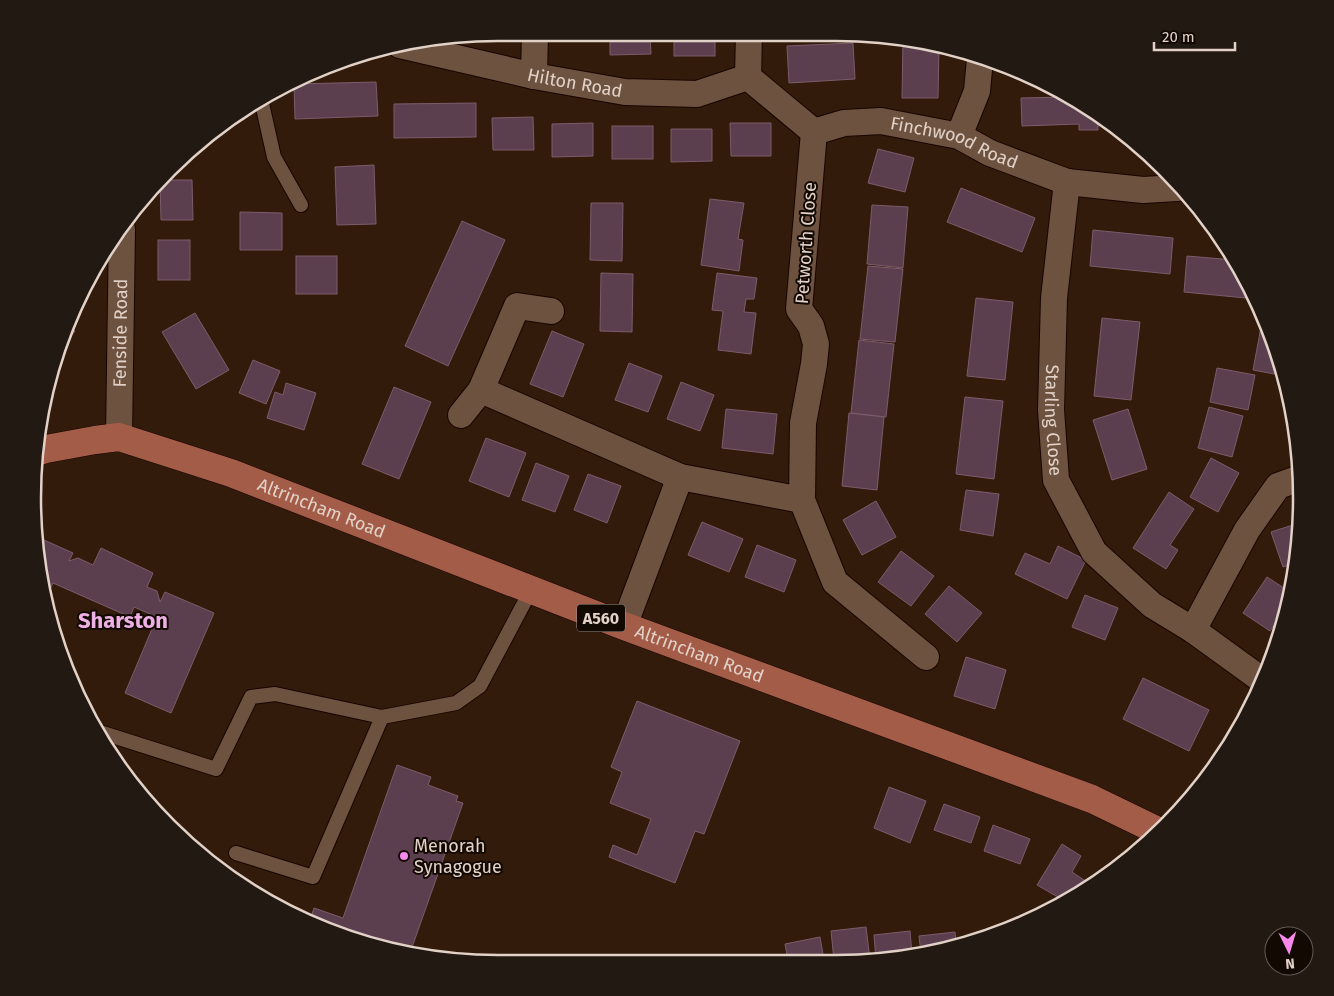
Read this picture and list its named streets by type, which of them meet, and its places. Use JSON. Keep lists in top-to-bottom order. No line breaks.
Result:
{"streets":{"main road":["Altrincham Road","A560"],"street":["Hilton Road","Finchwood Road","Petworth Close","Fenside Road","Starling Close"]},"crossings":[["Finchwood Road","Petworth Close"],["Finchwood Road","Starling Close"],["Fenside Road","Altrincham Road"]],"districts":["Sharston"],"places":["Menorah Synagogue"],"scale_bar":"20 m","north":"bottom"}
